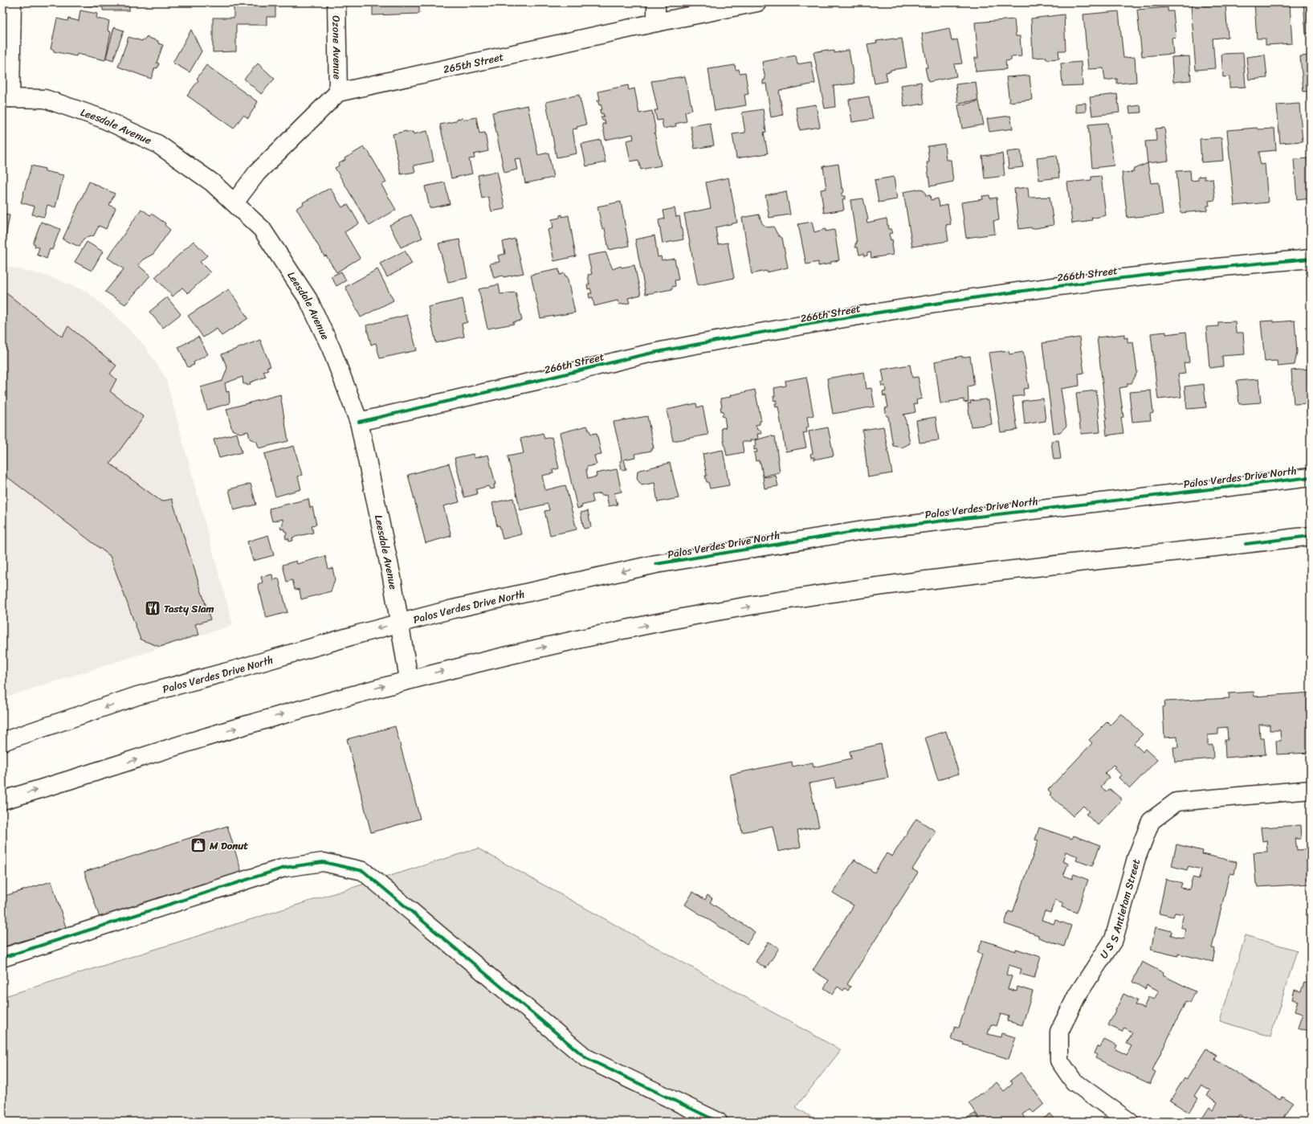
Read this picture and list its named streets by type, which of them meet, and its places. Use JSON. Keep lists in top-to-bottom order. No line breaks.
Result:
{"streets":{"street":["Ozone Avenue","265th Street","Leesdale Avenue","266th Street","Palos Verdes Drive North","U S S Antietam Street"]},"crossings":[["Ozone Avenue","265th Street"],["Leesdale Avenue","266th Street"],["Leesdale Avenue","Palos Verdes Drive North"]],"places":{"restaurant":["Tasty Siam"],"shop":["M Donut"]}}
